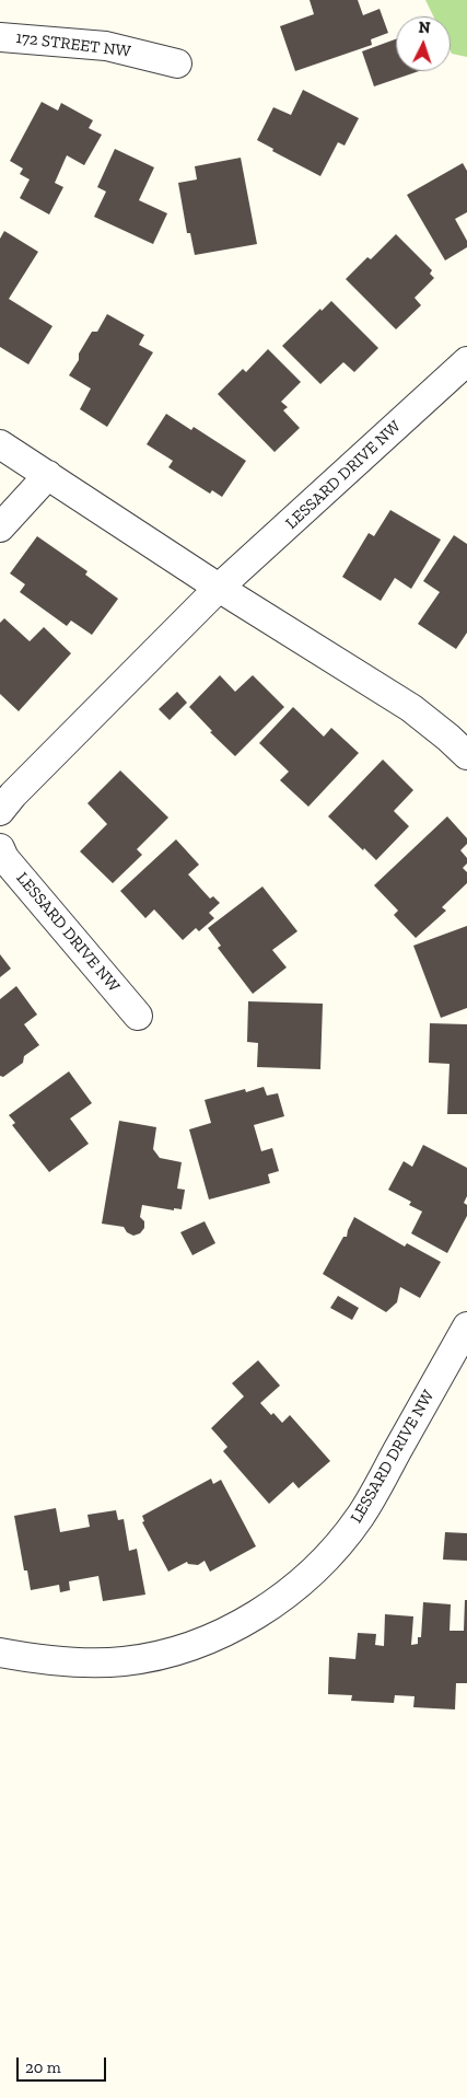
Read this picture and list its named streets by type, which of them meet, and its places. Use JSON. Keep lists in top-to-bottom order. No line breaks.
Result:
{"streets":{"street":["172 STREET NW","LESSARD DRIVE NW"]},"scale_bar":"20 m","north":"top"}
